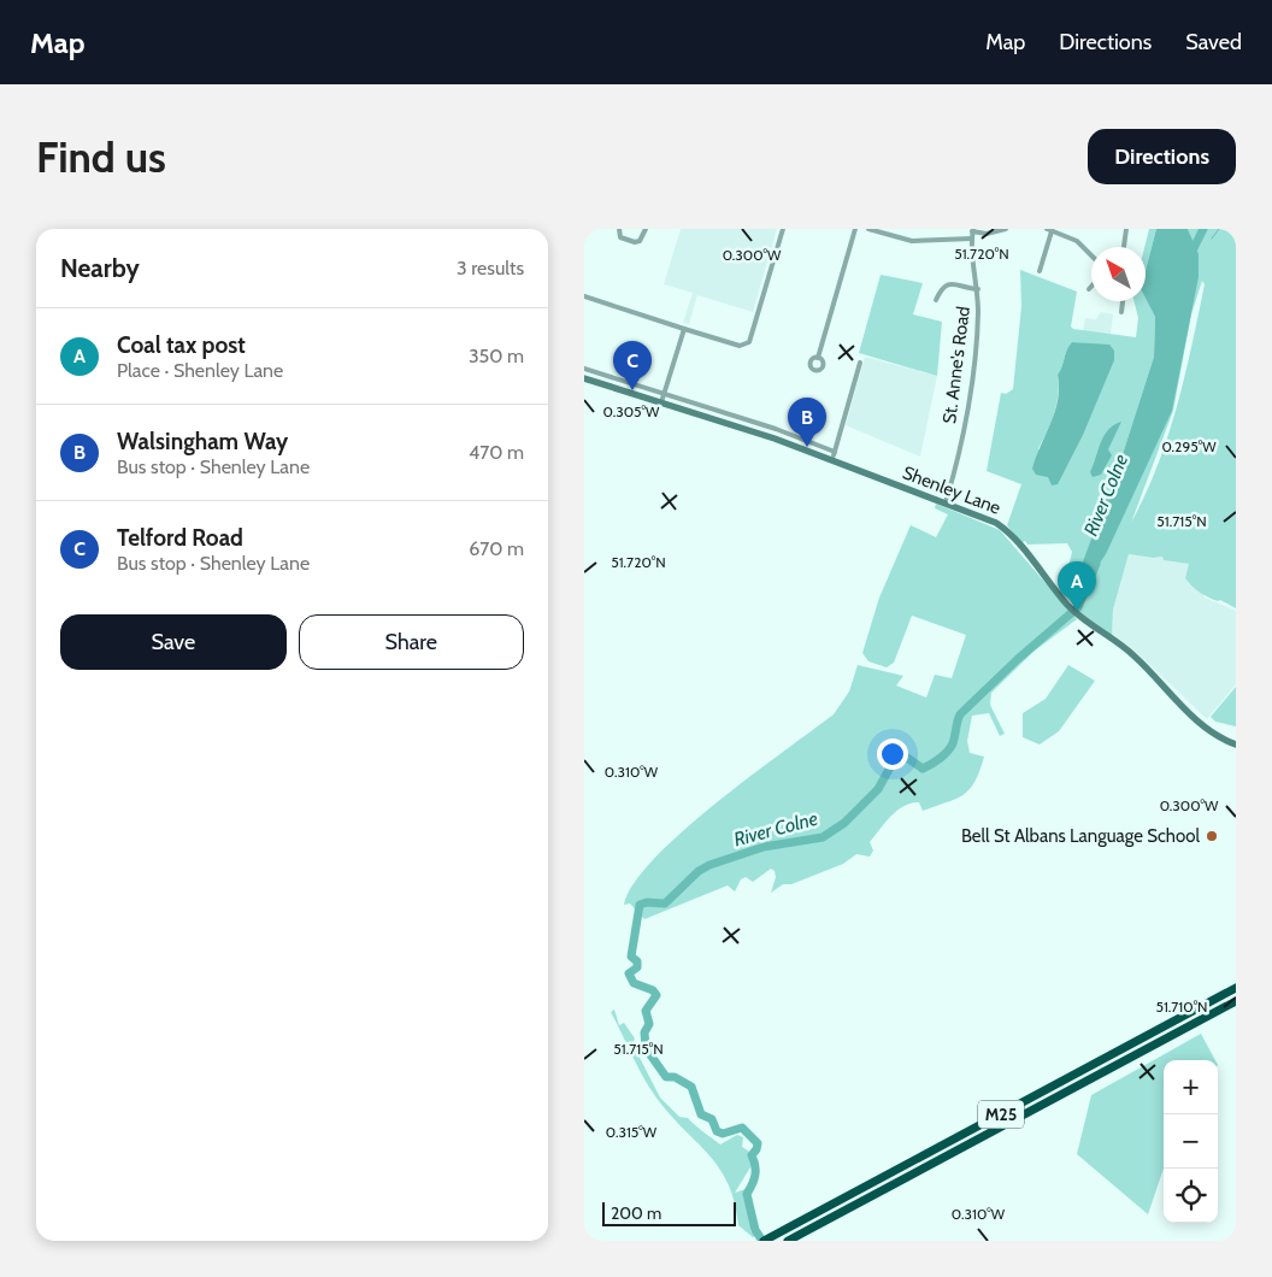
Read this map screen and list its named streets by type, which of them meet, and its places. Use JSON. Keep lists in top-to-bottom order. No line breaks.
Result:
{"streets":{"highway":["M25"],"main road":["Shenley Lane"],"street":["St. Anne's Road"]},"crossings":[["St. Anne's Road","Shenley Lane"]],"water":["River Colne"],"places":["Bell St Albans Language School"],"scale_bar":"200 m","north":"top left","page":{"header":"Map","nav":["Map","Directions","Saved"],"buttons":["Directions",["Save","Share"]],"title":"Find us","heading":["Nearby","3 results"],"list":[{"mark":"A","name":"Coal tax post","note":"Place · Shenley Lane","value":"350 m"},{"mark":"B","name":"Walsingham Way","note":"Bus stop · Shenley Lane","value":"470 m"},{"mark":"C","name":"Telford Road","note":"Bus stop · Shenley Lane","value":"670 m"}],"pins":["C","B","A"],"map_buttons":["+","−"],"scale":"200 m"},"coordinates":["51.720°N","0.300°W","0.305°W","0.295°W","51.715°N","0.310°W","51.710°N","0.315°W"]}
